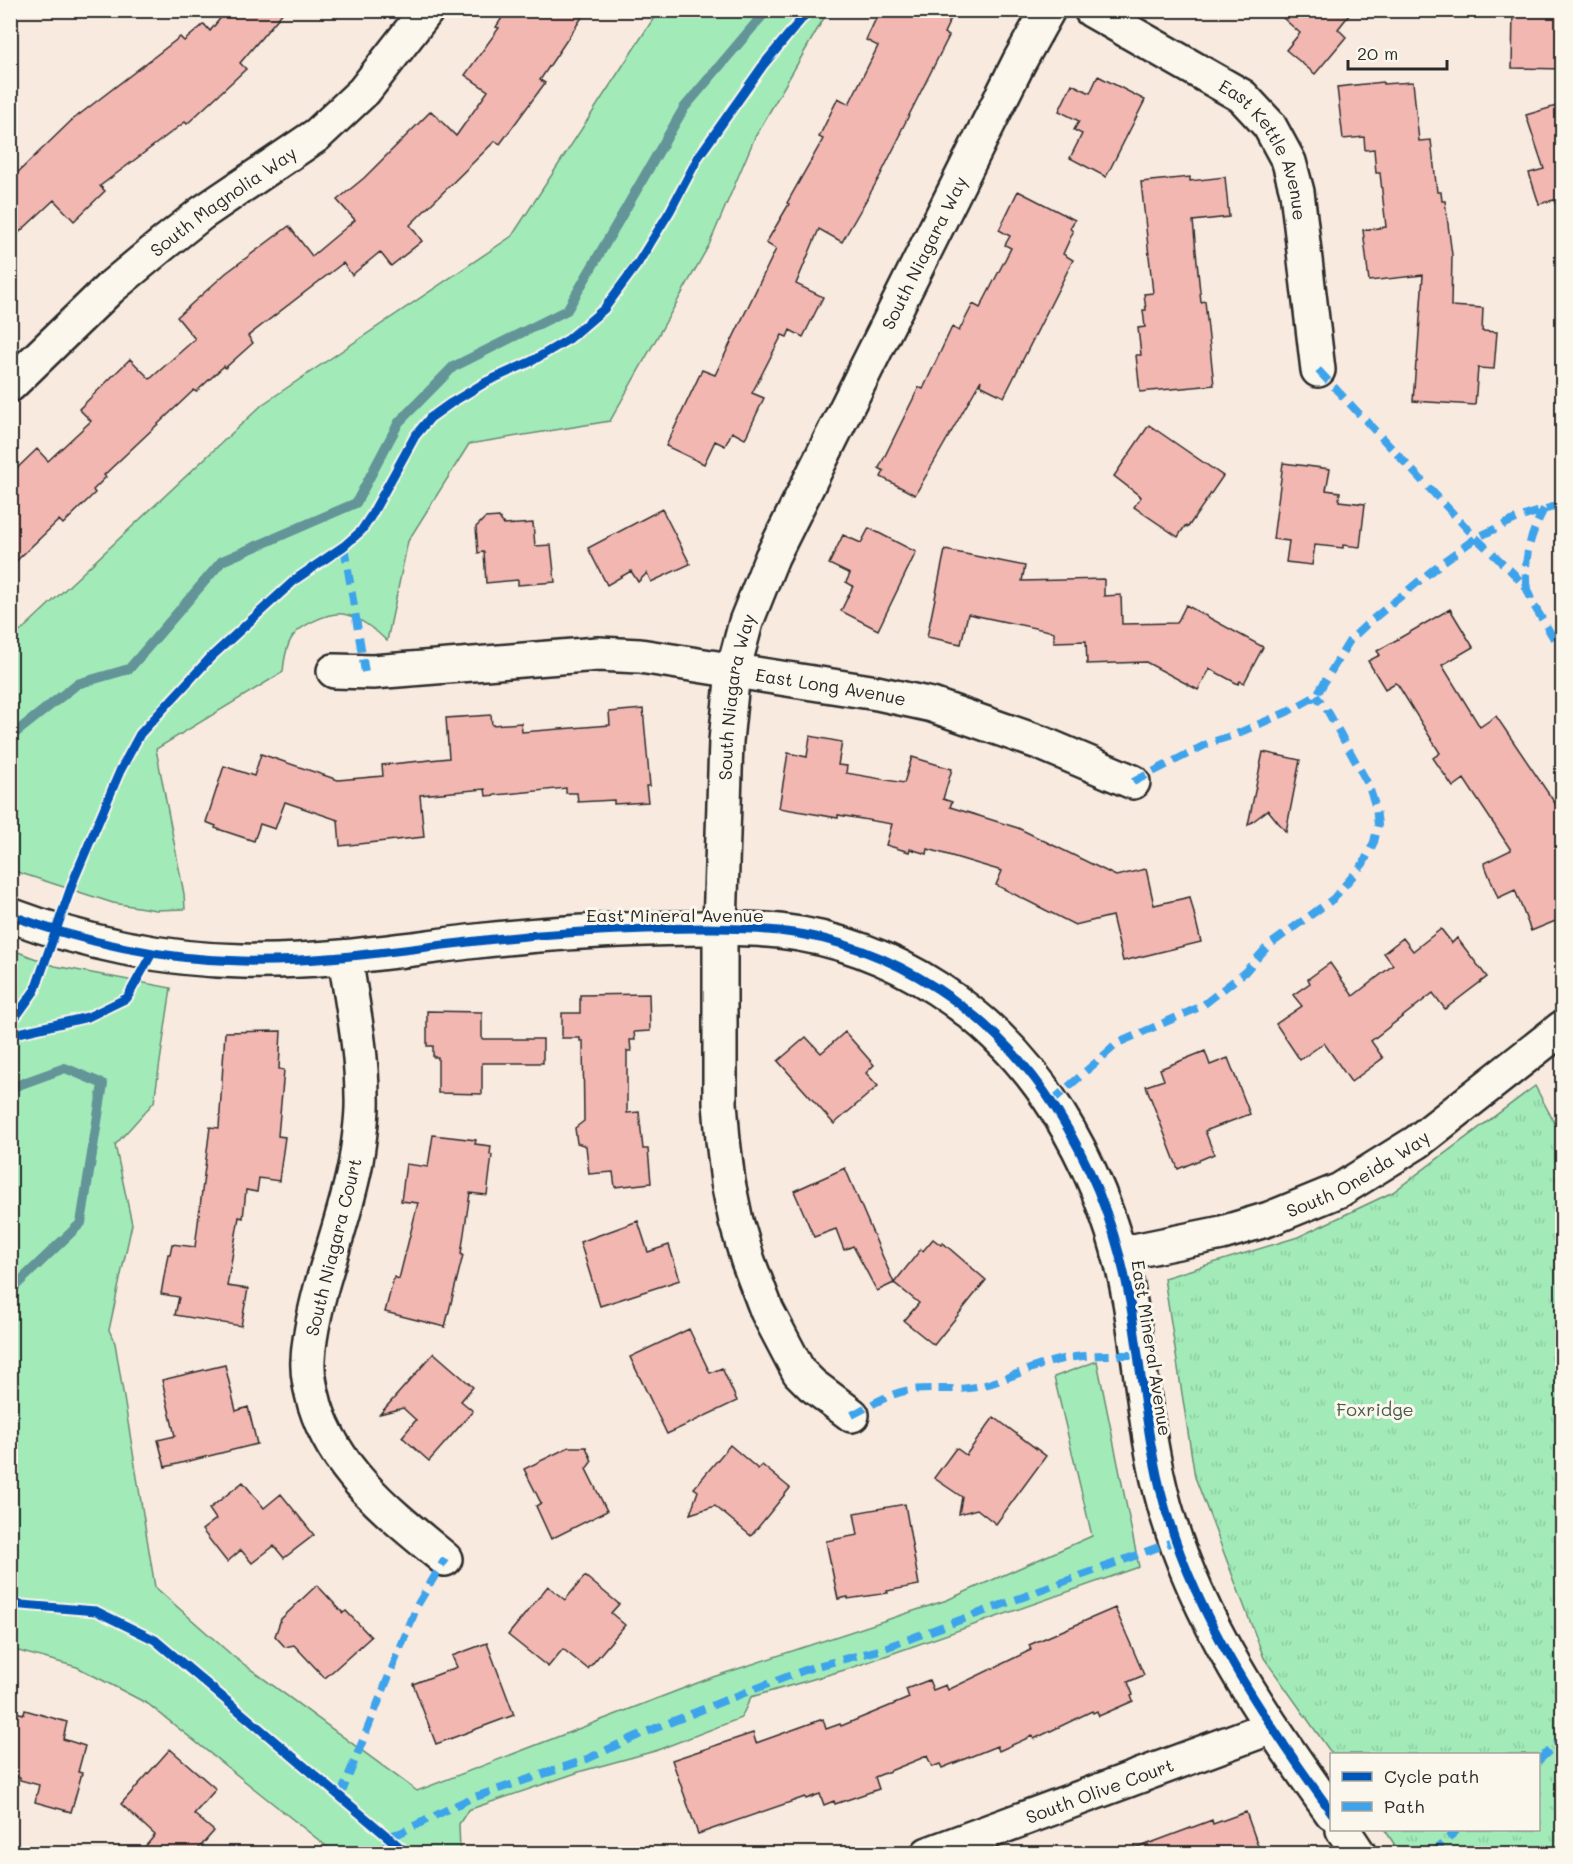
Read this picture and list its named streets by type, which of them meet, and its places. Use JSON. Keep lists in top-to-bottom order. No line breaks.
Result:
{"streets":{"street":["East Kettle Avenue","South Magnolia Way","South Niagara Way","East Long Avenue","East Mineral Avenue","South Oneida Way","South Niagara Court","South Olive Court"]},"crossings":[["South Niagara Way","East Long Avenue"],["South Niagara Way","East Mineral Avenue"],["East Mineral Avenue","South Oneida Way"],["East Mineral Avenue","South Niagara Court"],["East Mineral Avenue","South Olive Court"]],"parks":["Foxridge"],"legend":["Cycle path","Path"],"scale_bar":"20 m"}
